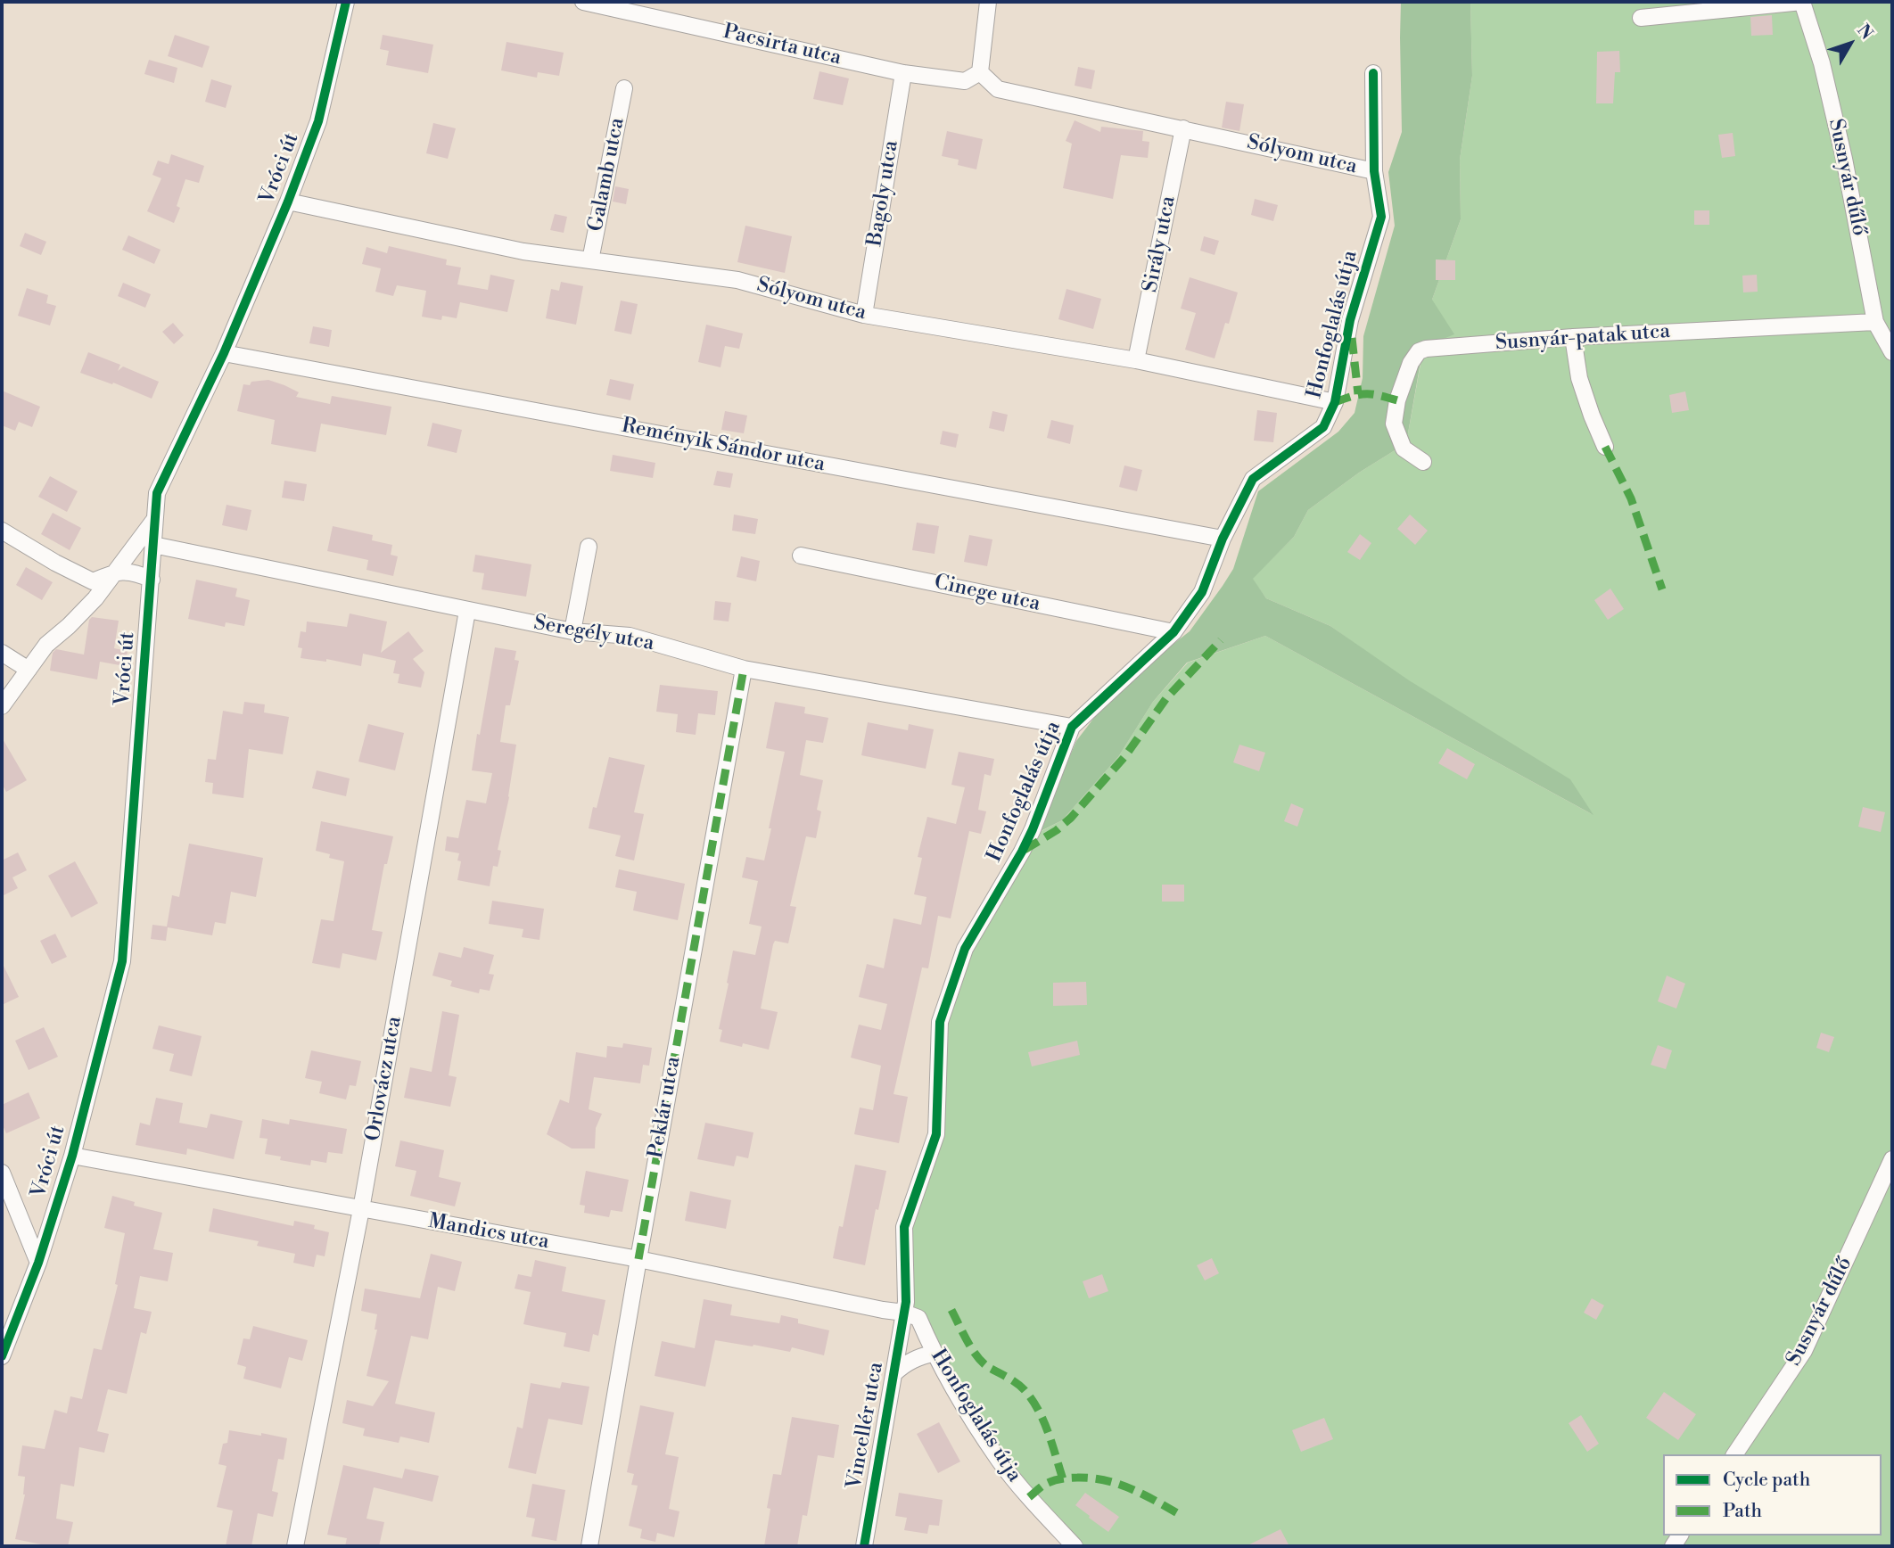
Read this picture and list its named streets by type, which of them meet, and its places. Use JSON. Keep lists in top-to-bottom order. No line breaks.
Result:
{"streets":{"street":["Pacsirta utca","Sólyom utca","Vróci út","Galamb utca","Susnyár dűlő","Bagoly utca","Sirály utca","Honfoglalás útja","Susnyár-patak utca","Reményik Sándor utca","Cinege utca","Seregély utca","Orlovácz utca","Peklár utca","Mandics utca","Vincellér utca"]},"crossings":[["Pacsirta utca","Sólyom utca"],["Pacsirta utca","Bagoly utca"],["Sólyom utca","Vróci út"],["Sólyom utca","Galamb utca"],["Sólyom utca","Bagoly utca"],["Sólyom utca","Sirály utca"],["Sólyom utca","Honfoglalás útja"],["Vróci út","Reményik Sándor utca"],["Vróci út","Seregély utca"],["Vróci út","Mandics utca"],["Susnyár dűlő","Susnyár-patak utca"],["Honfoglalás útja","Reményik Sándor utca"],["Honfoglalás útja","Cinege utca"],["Honfoglalás útja","Seregély utca"],["Honfoglalás útja","Mandics utca"],["Honfoglalás útja","Vincellér utca"],["Seregély utca","Orlovácz utca"],["Seregély utca","Peklár utca"],["Orlovácz utca","Mandics utca"],["Peklár utca","Mandics utca"],["Mandics utca","Vincellér utca"]],"legend":["Cycle path","Path"],"north":"top right"}
